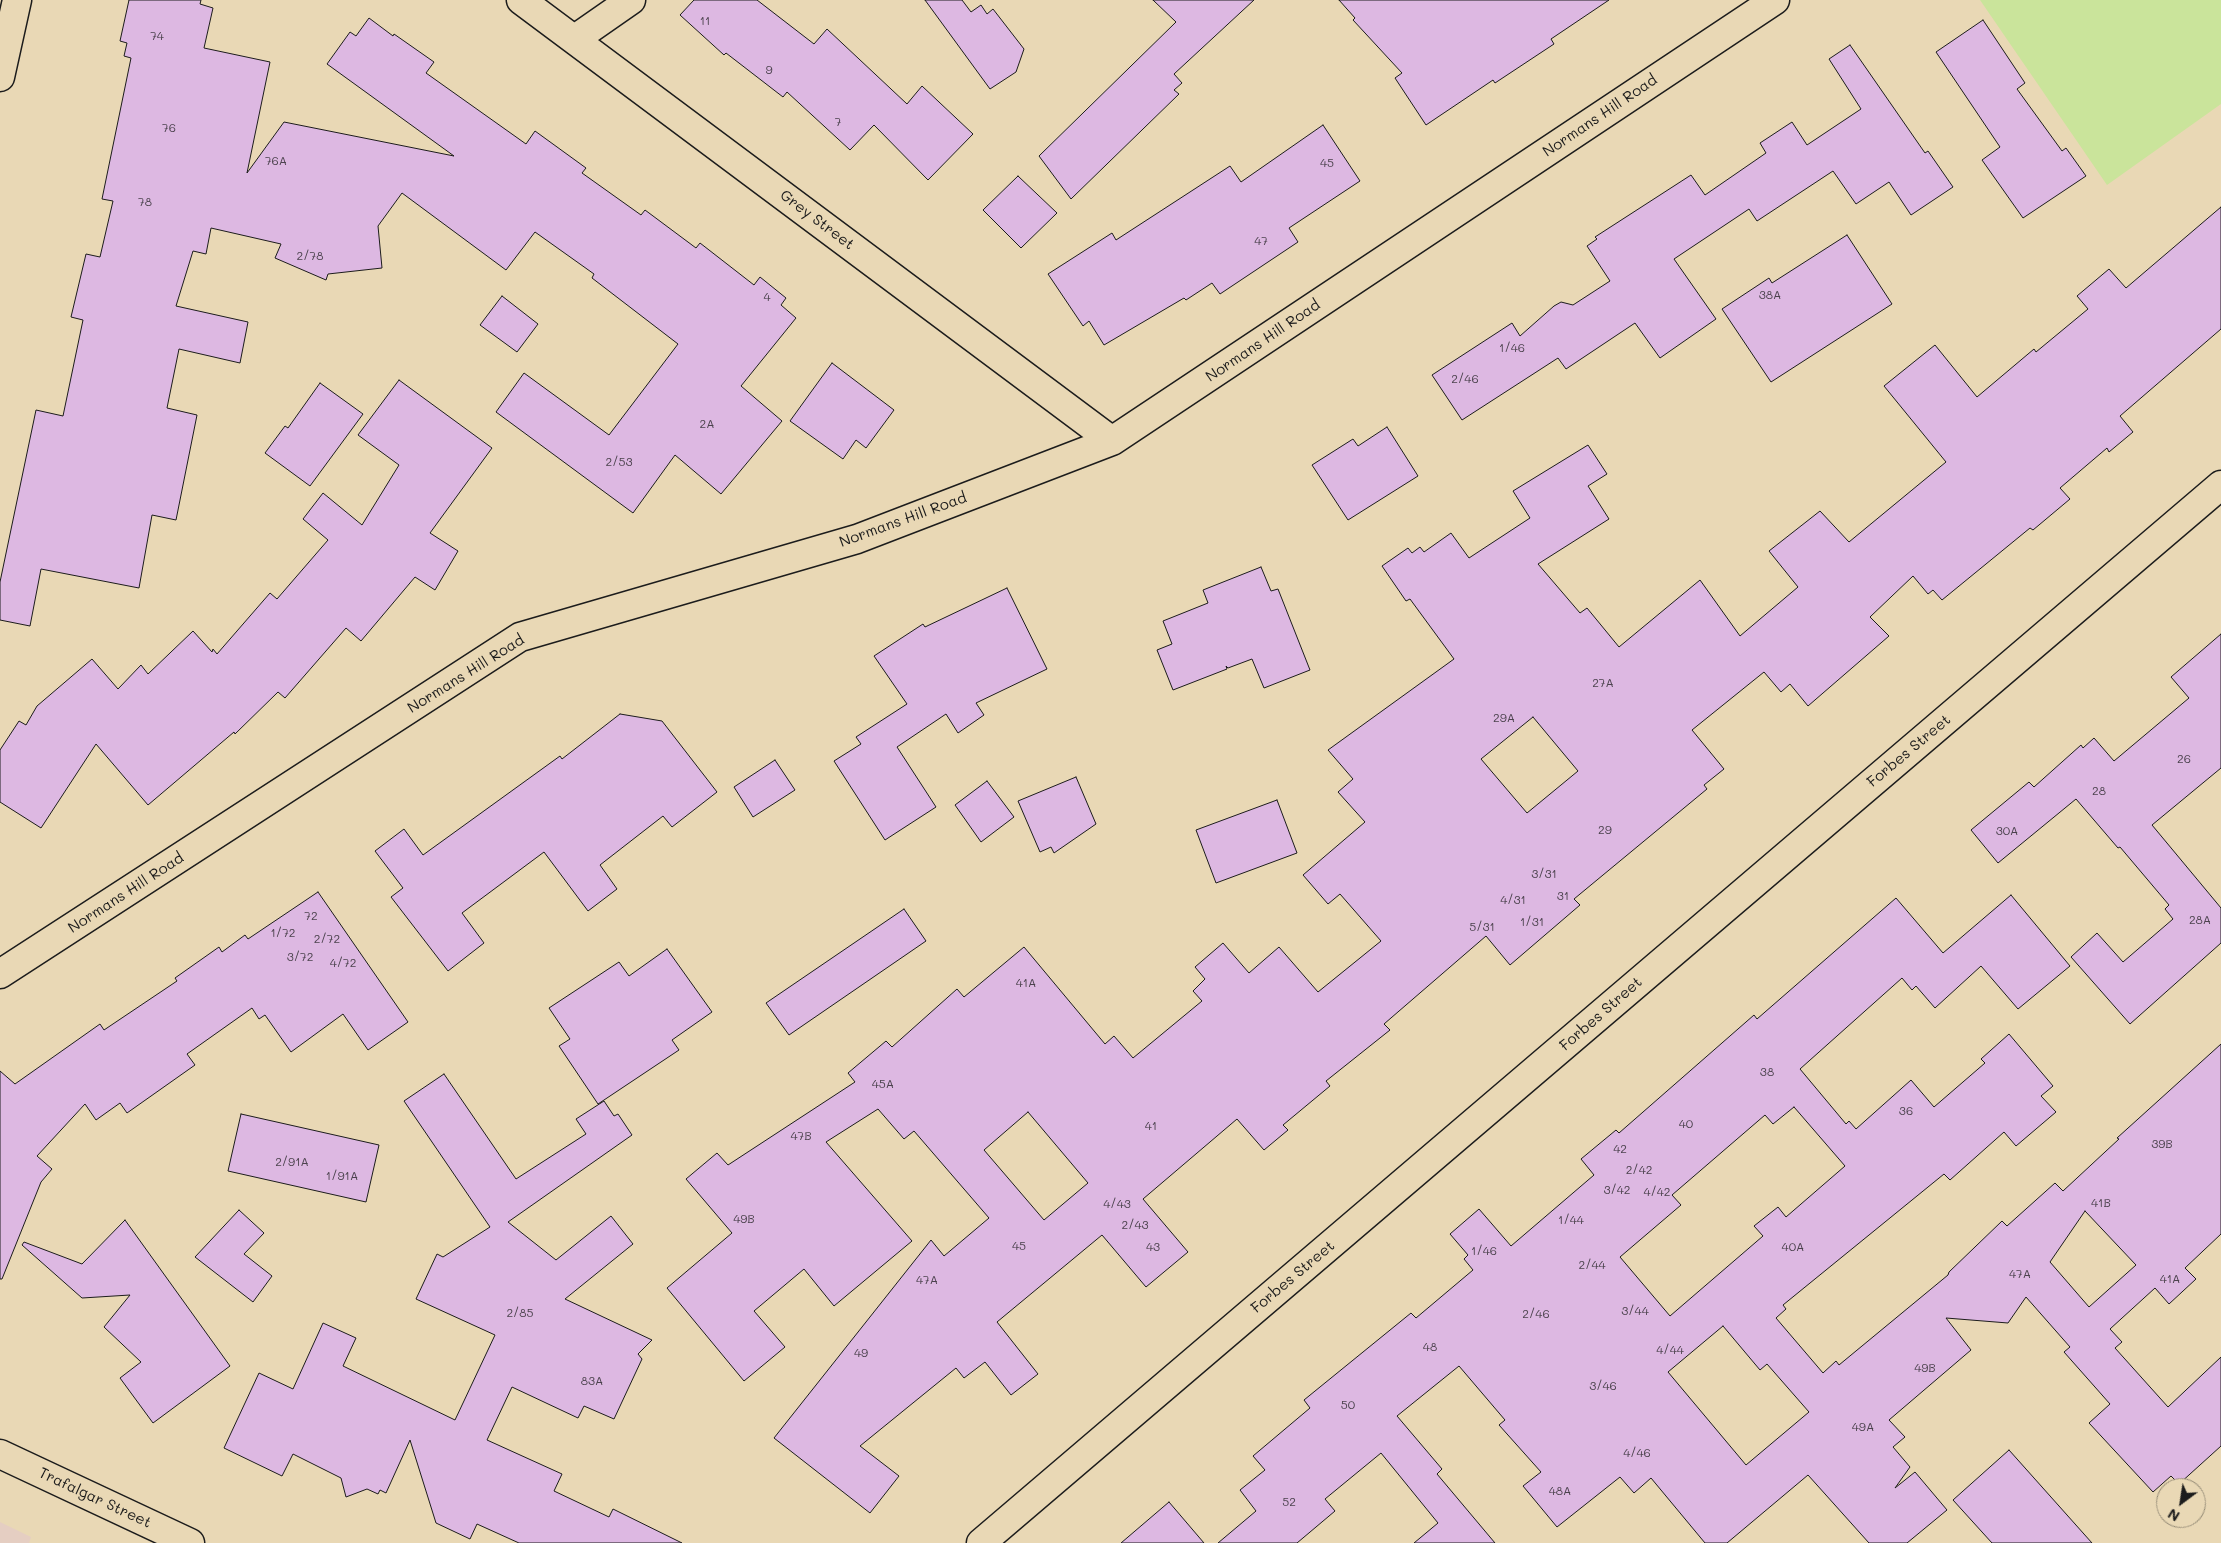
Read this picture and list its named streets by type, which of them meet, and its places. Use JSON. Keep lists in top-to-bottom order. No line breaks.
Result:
{"streets":{"street":["Normans Hill Road","Grey Street","Forbes Street","Trafalgar Street"]},"crossings":[["Normans Hill Road","Grey Street"]],"house_numbers":["11","74","9","7","76","76A","45","78","47","2/78","38A","4","1/46","2/46","2A","2/53","27A","29A","26","28","29","30A","3/31","31","4/31","72","28A","1/31","5/31","1/72","2/72","3/72","4/72","41A","38","45A","36","40","41","47B","39B","42","2/91A","2/42","1/91A","3/42","4/42","41B","4/43","49B","1/44","2/43","45","43","40A","1/46","2/44","47A","41A","47A","3/44","2/85","2/46","48","4/44","49","49B","83A","3/46","50","49A","4/46","48A","52"],"north":"bottom left"}
